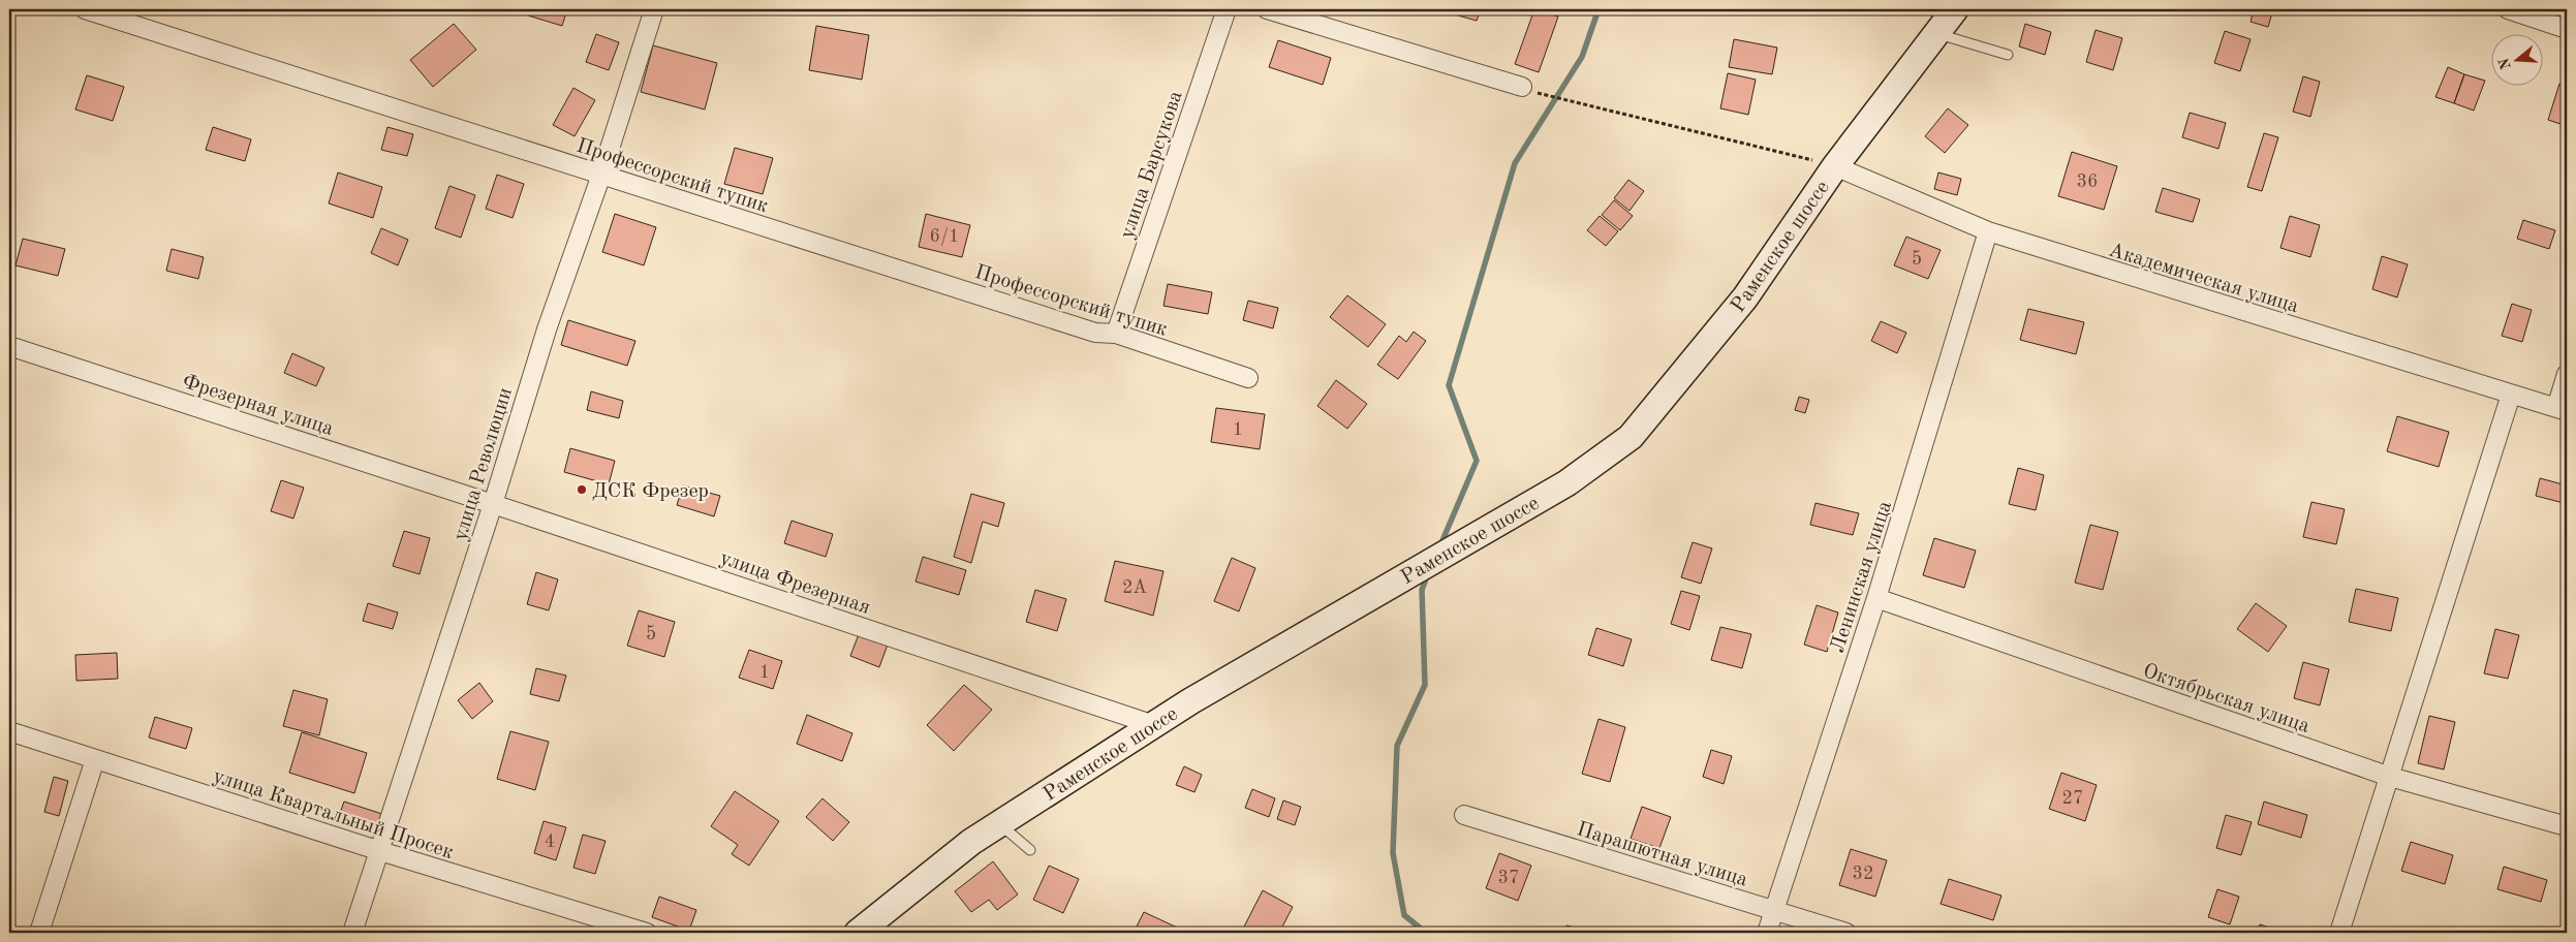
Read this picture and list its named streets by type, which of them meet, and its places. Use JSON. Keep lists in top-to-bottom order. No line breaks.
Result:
{"streets":{"main road":["Раменское шоссе"],"street":["улица Барсукова","Профессорский тупик","Академическая улица","Фрезерная улица","улица Революции","Ленинская улица","улица Фрезерная","Октябрьская улица","улица Квартальный Просек","Парашютная улица"]},"crossings":[["улица Барсукова","Профессорский тупик"],["Профессорский тупик","улица Революции"],["Раменское шоссе","Академическая улица"],["Раменское шоссе","улица Фрезерная"],["Академическая улица","Ленинская улица"],["Фрезерная улица","улица Революции"],["Фрезерная улица","улица Фрезерная"],["улица Революции","улица Фрезерная"],["улица Революции","улица Квартальный Просек"],["Ленинская улица","Октябрьская улица"],["Ленинская улица","Парашютная улица"]],"places":["ДСК Фрезер"],"house_numbers":["36","6/1","5","1","2А","5","1","27","4","32","37"],"north":"left"}
